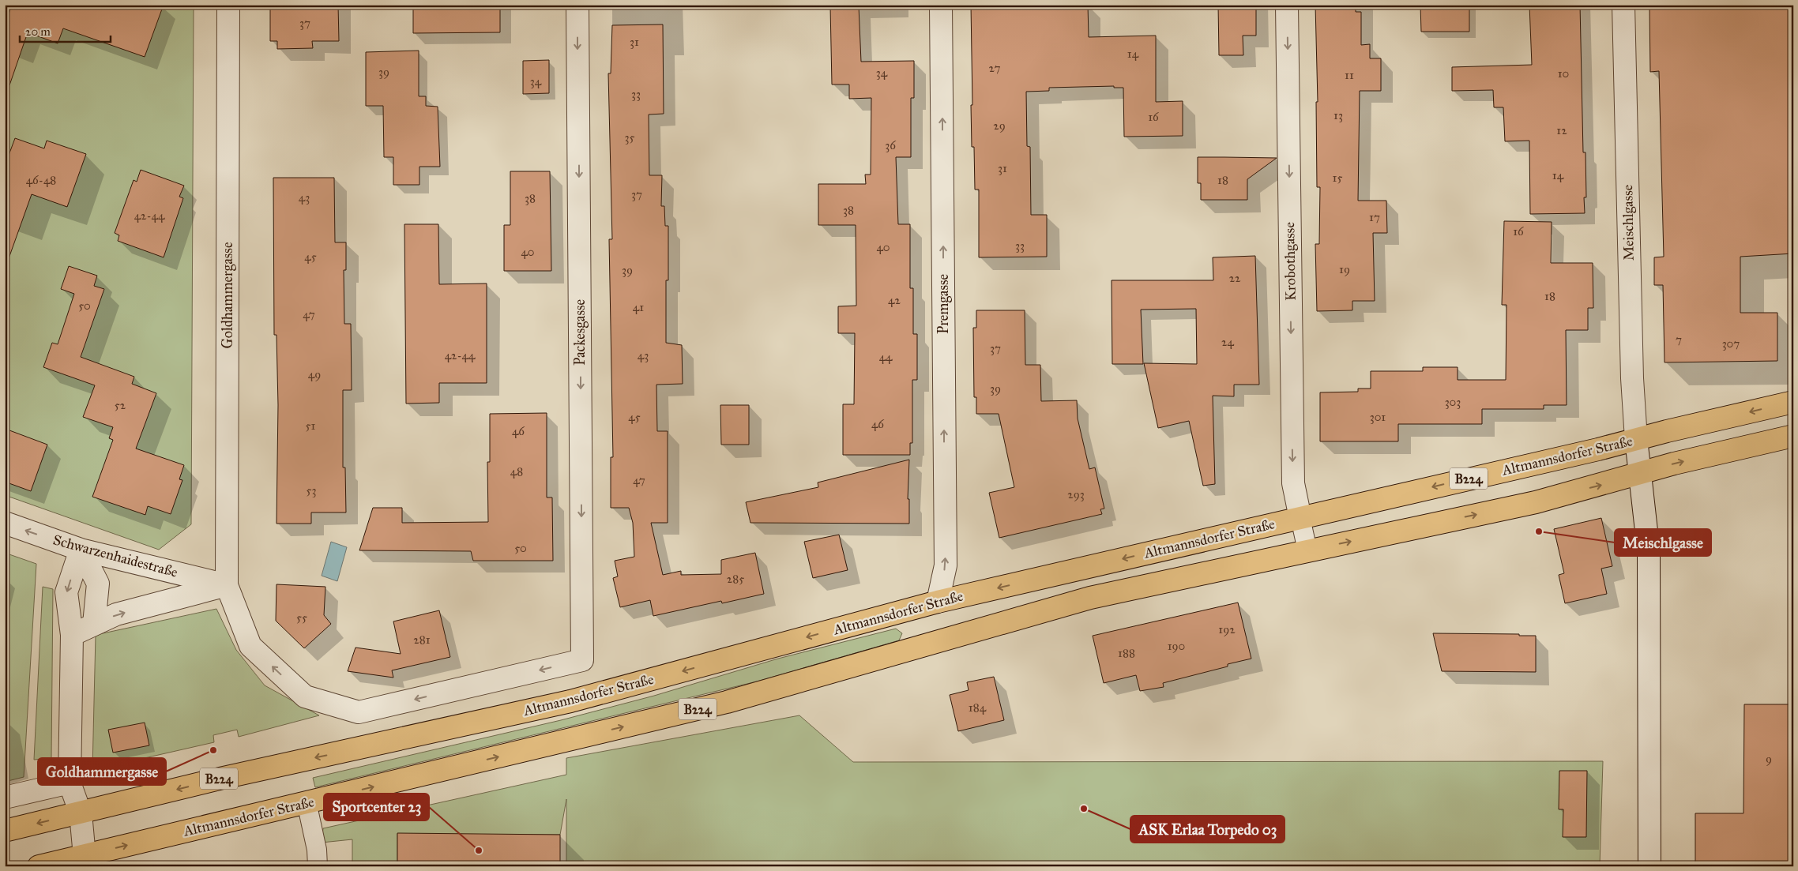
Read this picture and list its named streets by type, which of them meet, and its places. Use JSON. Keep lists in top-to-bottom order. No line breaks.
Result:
{"streets":{"main road":["Altmannsdorfer Straße","B224"],"street":["Meischlgasse","Krobothgasse","Goldhammergasse","Premgasse","Packesgasse","Schwarzenhaidestraße"]},"crossings":[["Meischlgasse","Altmannsdorfer Straße"],["Krobothgasse","Altmannsdorfer Straße"],["Goldhammergasse","Packesgasse"],["Goldhammergasse","Schwarzenhaidestraße"],["Premgasse","Altmannsdorfer Straße"]],"one_way":["Krobothgasse","Premgasse"],"places":["Meischlgasse","Goldhammergasse","ASK Erlaa Torpedo 03","Sportcenter 23"],"house_numbers":["37","31","14","27","39","34","10","11","34","33","13","16","29","12","35","36","31","14","15","46-48","18","37","43","38","38","42-44","17","16","33","40","40","45","19","39","22","18","42","50","41","47","7","24","307","37","42-44","43","44","49","39","303","52","45","301","46","51","46","48","47","53","293","50","285","55","192","281","190","188","184","9"],"scale_bar":"20 m"}
